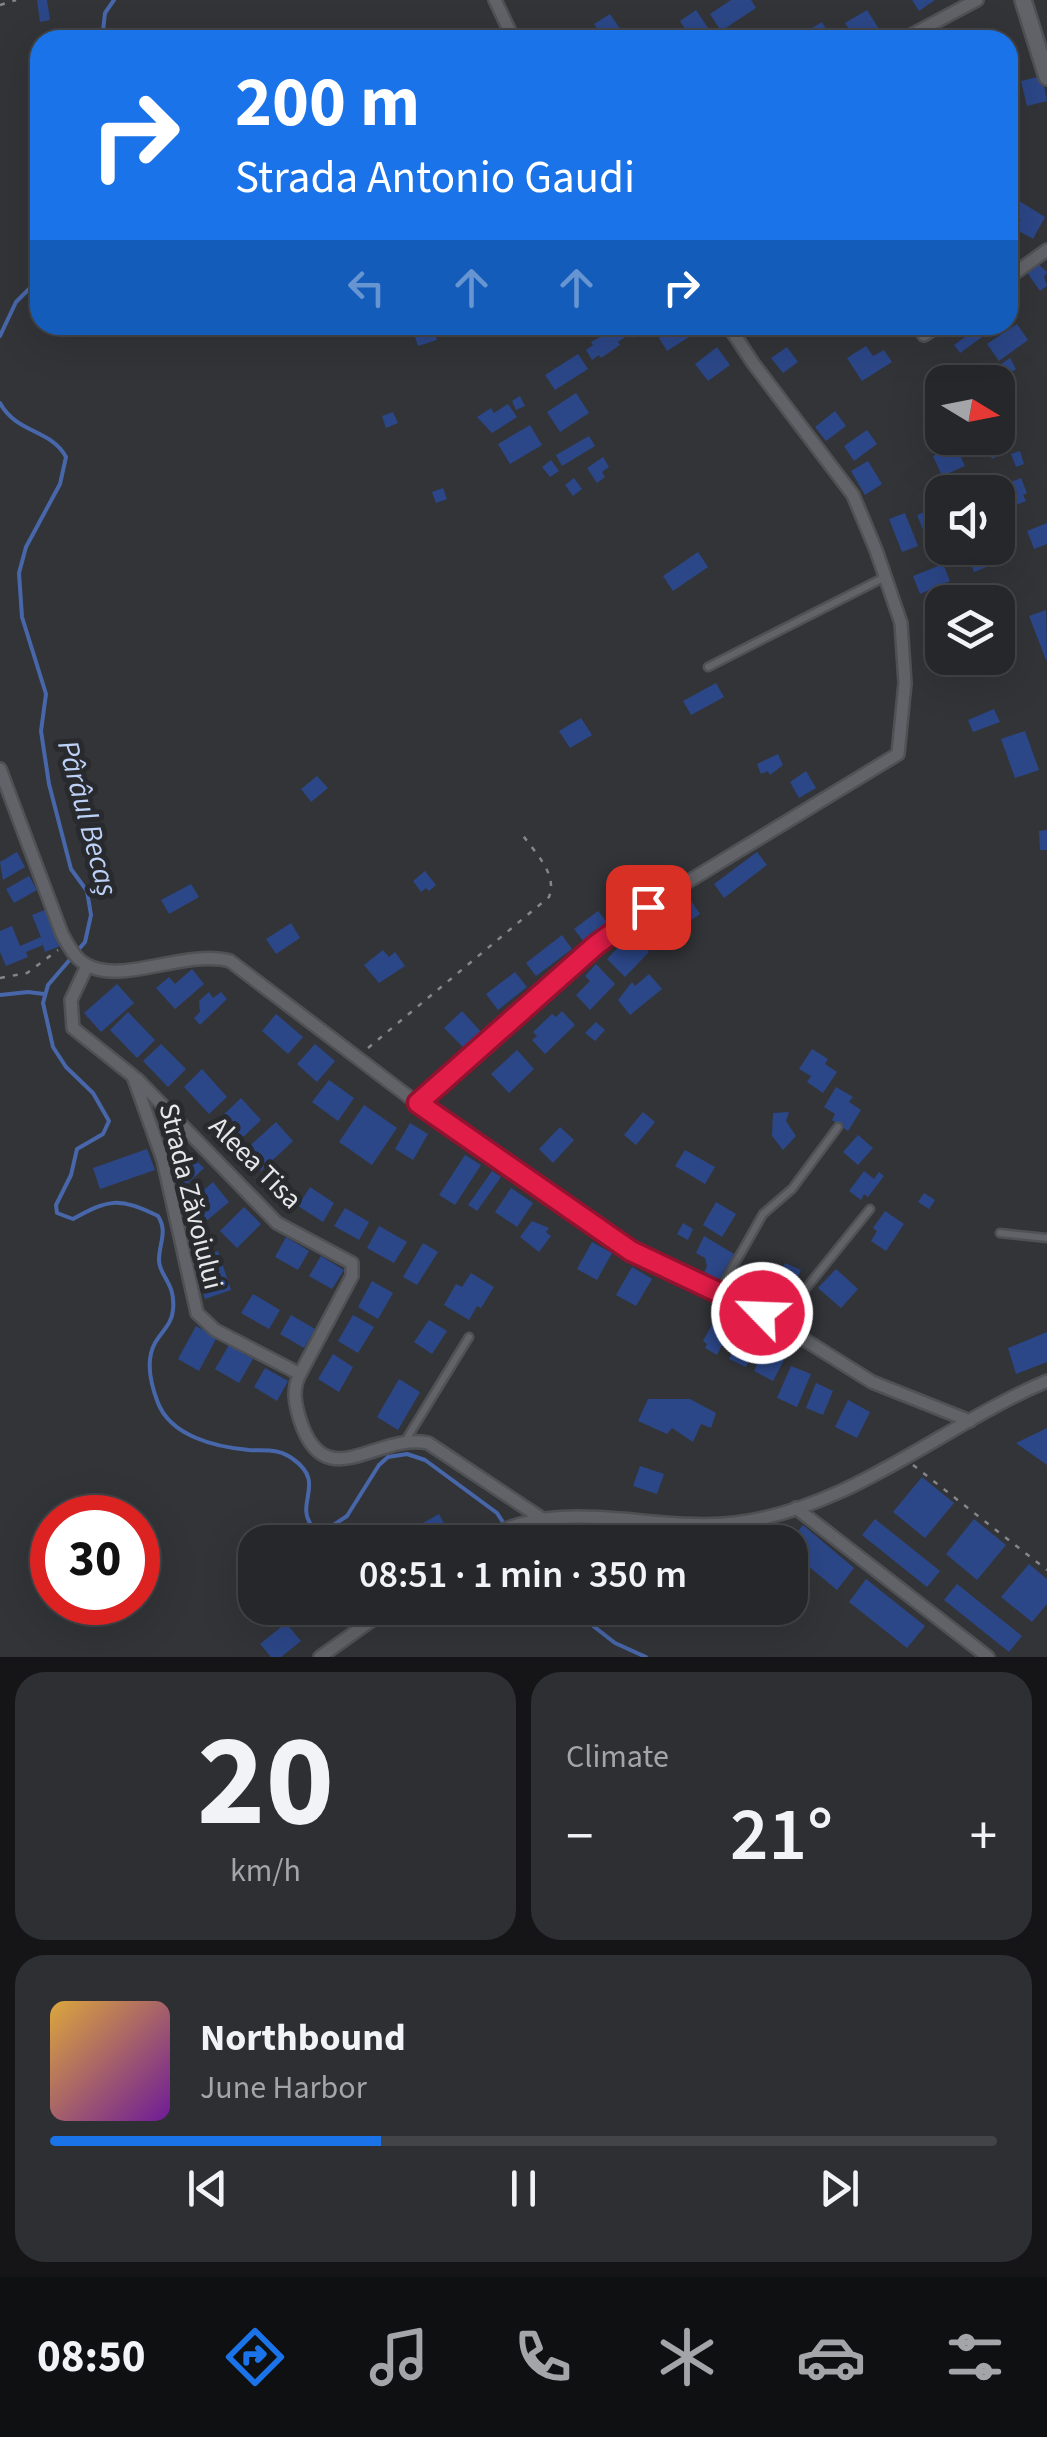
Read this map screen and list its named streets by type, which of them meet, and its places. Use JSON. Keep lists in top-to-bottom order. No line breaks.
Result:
{"streets":{"street":["Aleea Tisa","Strada Zăvoiului"]},"crossings":[["Aleea Tisa","Strada Zăvoiului"]],"water":["Pârâul Becaș"],"north":"right","page":{"turn":["200 m","Strada Antonio Gaudi"],"limit":"30","trip":"08:51 · 1 min · 350 m","tile":[["20","km/h"],"Climate"],"heat":["−","21°","+"],"song":["Northbound","June Harbor"],"tabs":"08:50"}}
